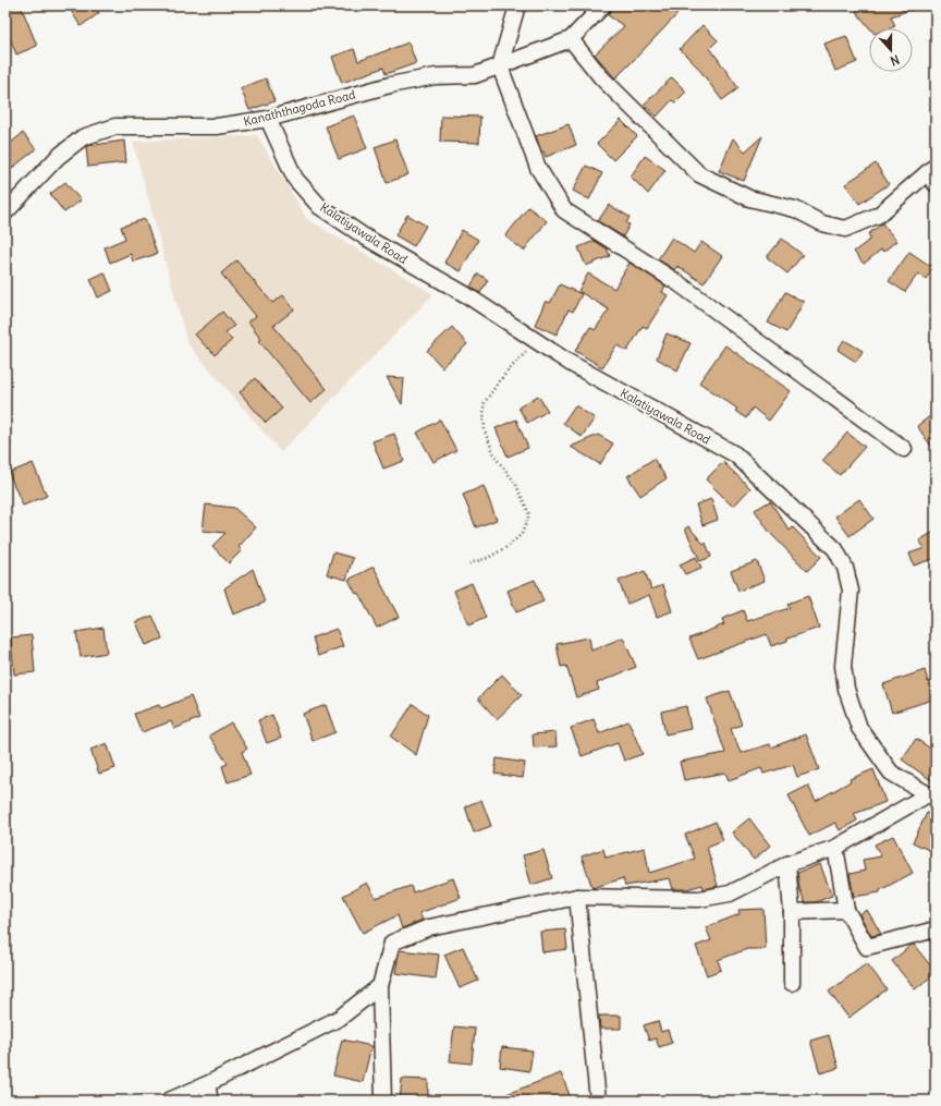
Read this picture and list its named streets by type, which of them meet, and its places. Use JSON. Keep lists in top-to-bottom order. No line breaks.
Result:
{"streets":{"street":["Kanaththagoda Road","Kalatiyawala Road"]},"crossings":[["Kanaththagoda Road","Kalatiyawala Road"]],"north":"bottom"}
